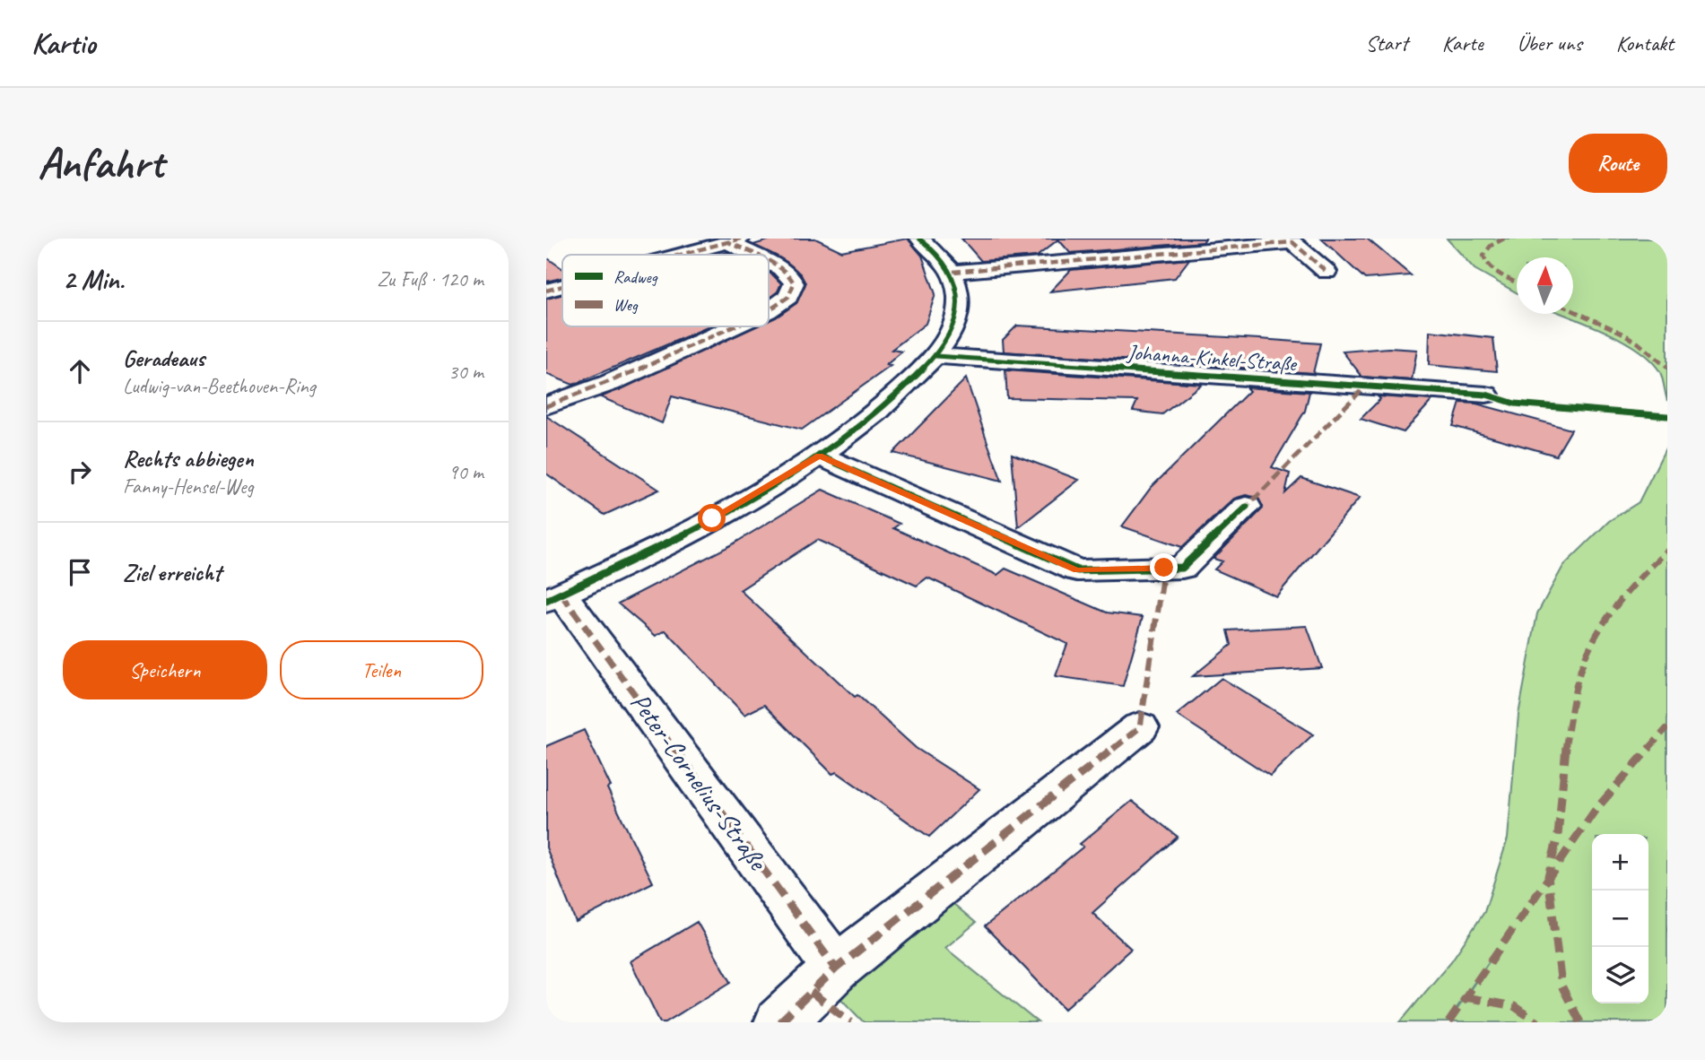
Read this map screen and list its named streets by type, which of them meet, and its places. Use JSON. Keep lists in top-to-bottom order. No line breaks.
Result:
{"streets":{"street":["Johanna-Kinkel-Straße","Peter-Cornelius-Straße"]},"legend":["Radweg","Weg"],"north":"top","page":{"header":"Kartio","nav":["Start","Karte","Über uns","Kontakt"],"buttons":["Route",["Speichern","Teilen"]],"title":"Anfahrt","heading":["2 Min.","Zu Fuß · 120 m"],"list":[["Geradeaus","Ludwig-van-Beethoven-Ring","30 m"],["Rechts abbiegen","Fanny-Hensel-Weg","90 m"],"Ziel erreicht"],"map_buttons":["+","−"]}}
